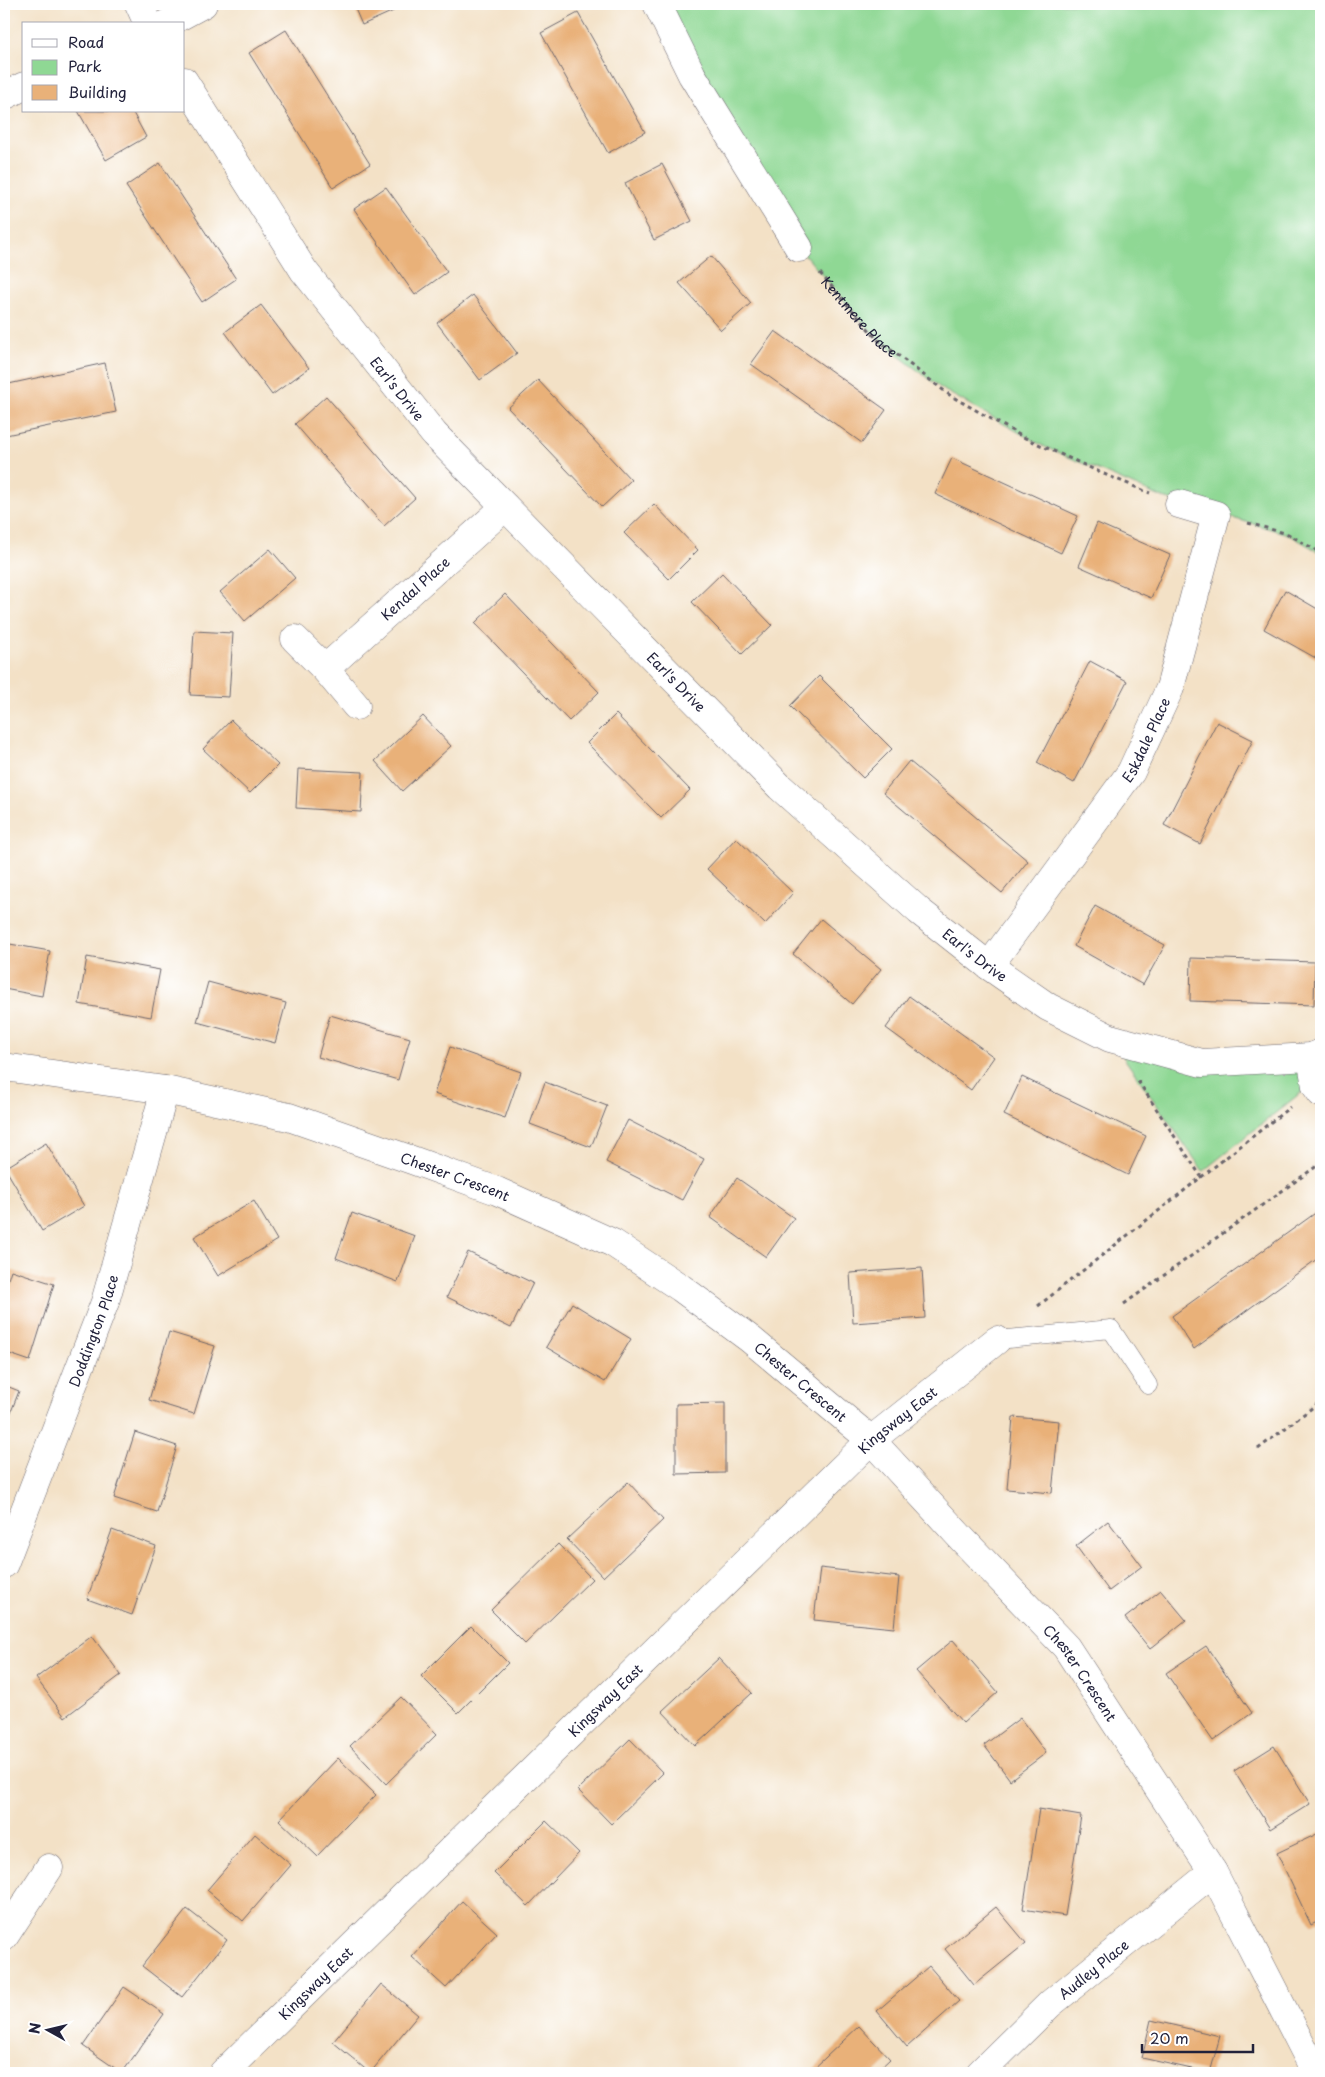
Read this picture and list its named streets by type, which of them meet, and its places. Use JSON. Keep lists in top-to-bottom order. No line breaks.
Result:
{"streets":{"street":["Earl's Drive","Kendal Place","Eskdale Place","Chester Crescent","Doddington Place","Kingsway East","Audley Place"],"path":["Kentmere Place"]},"crossings":[["Earl's Drive","Kendal Place"],["Earl's Drive","Eskdale Place"],["Chester Crescent","Doddington Place"],["Chester Crescent","Kingsway East"],["Chester Crescent","Audley Place"]],"legend":["Road","Park","Building"],"scale_bar":"20 m","north":"left"}
